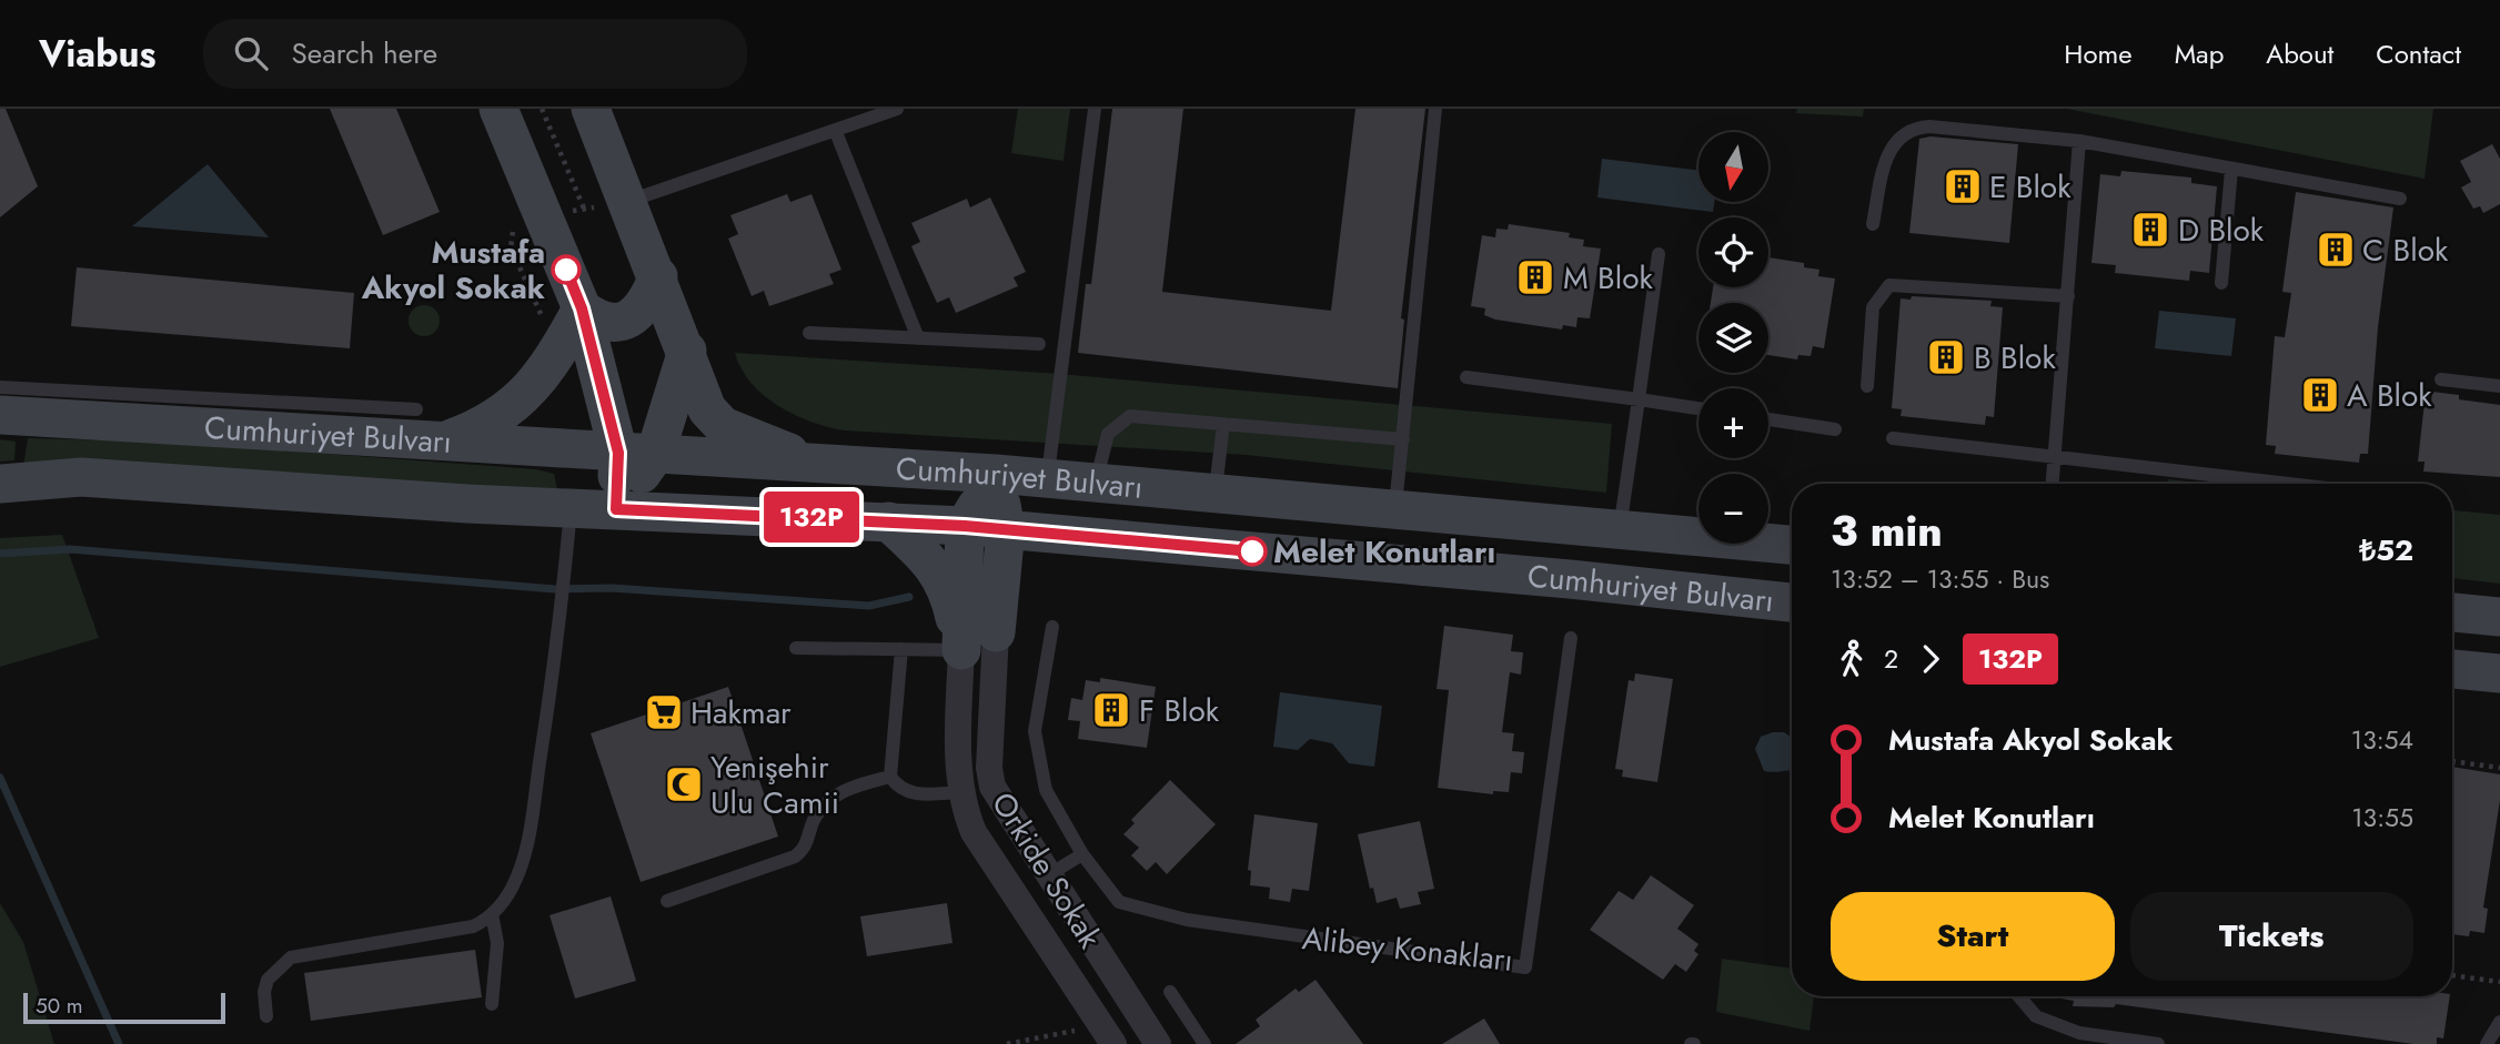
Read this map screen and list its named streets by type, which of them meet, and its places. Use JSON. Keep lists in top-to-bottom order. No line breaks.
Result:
{"streets":{"street":["Cumhuriyet Bulvarı","Orkide Sokak"],"lane":["Alibey Konakları"]},"places":{"building":["E Blok","D Blok","C Blok","M Blok","B Blok","A Blok","F Blok"],"other":["Mustafa Akyol Sokak","Melet Konutları"],"supermarket":["Hakmar"],"mosque":["Yenişehir Ulu Camii"]},"lines":["bus line 132P"],"scale_bar":"50 m","north":"bottom","page":{"header":"Viabus","search":"Search here","nav":["Home","Map","About","Contact"],"on_map":"132P","map_buttons":["+","−"],"heading":["3 min","13:52 – 13:55 · Bus","₺52"],"legs":["2","132P"],"list":[{"name":"Mustafa Akyol Sokak","value":"13:54"},{"name":"Melet Konutları","value":"13:55"}],"buttons":["Start","Tickets"],"scale":"50 m"}}
